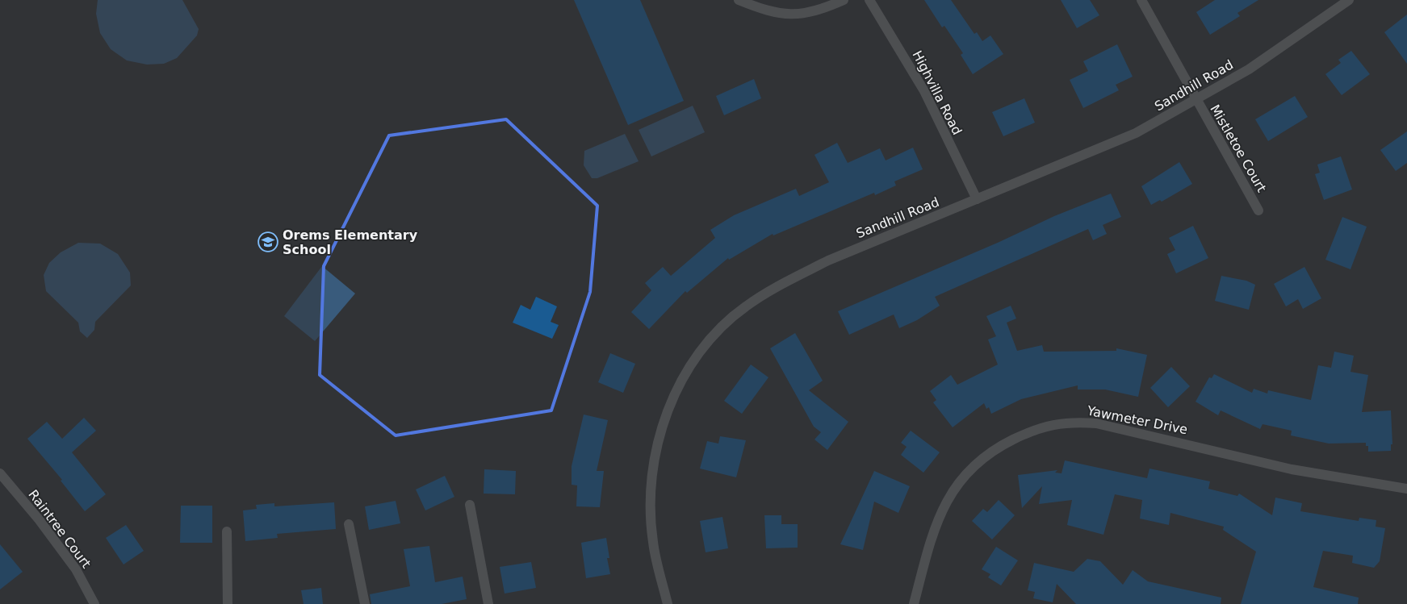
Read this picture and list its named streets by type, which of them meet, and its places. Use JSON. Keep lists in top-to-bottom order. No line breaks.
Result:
{"streets":{"street":["Sandhill Road","Highvilla Road","Mistletoe Court","Yawmeter Drive","Raintree Court"]},"crossings":[["Sandhill Road","Highvilla Road"],["Sandhill Road","Mistletoe Court"]],"places":{"school or university":["Orems Elementary School"]}}
